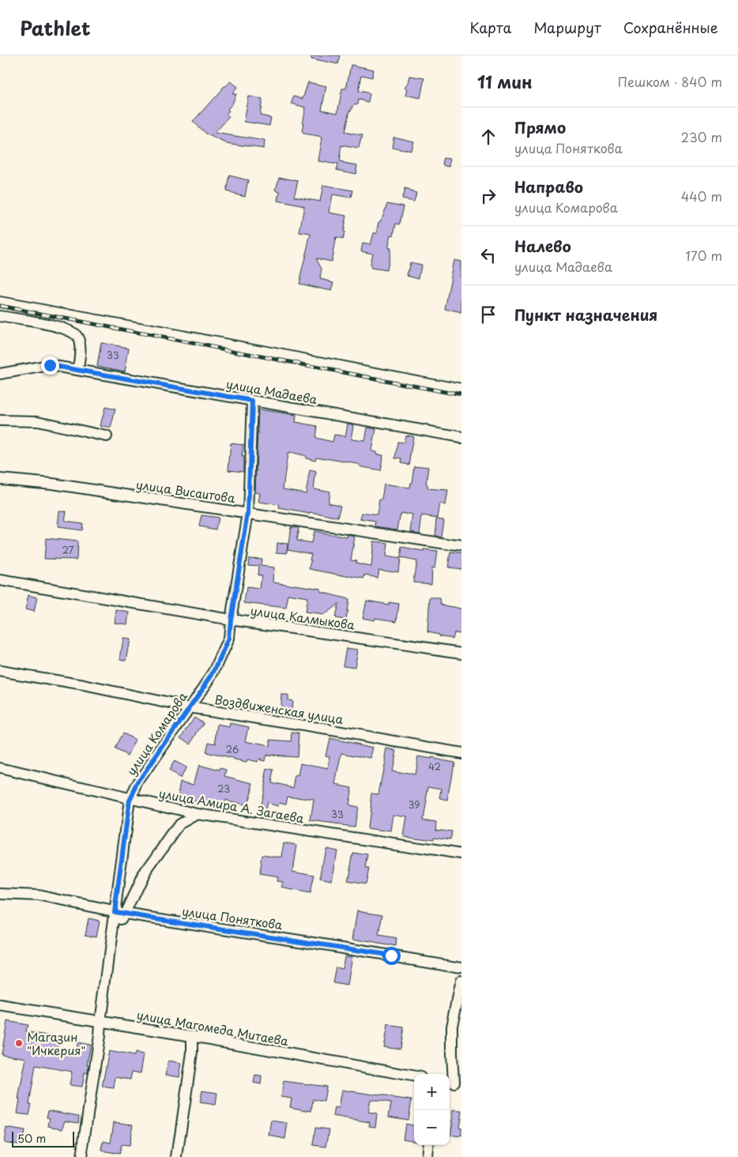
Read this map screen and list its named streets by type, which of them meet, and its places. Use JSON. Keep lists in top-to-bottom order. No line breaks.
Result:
{"streets":{"street":["улица Мадаева","улица Висаитова","улица Калмыкова","Воздвиженская улица","улица Комарова","улица Амира А. Загаева","улица Поняткова","улица Магомеда Митаева"]},"crossings":[["улица Мадаева","улица Комарова"],["улица Висаитова","улица Комарова"],["улица Калмыкова","улица Комарова"],["Воздвиженская улица","улица Комарова"],["улица Комарова","улица Амира А. Загаева"],["улица Комарова","улица Поняткова"],["улица Комарова","улица Магомеда Митаева"]],"places":["Магазин \"Ичкерия\""],"house_numbers":["33","27","26","42","23","39","33"],"scale_bar":"50 m","page":{"header":"Pathlet","nav":["Карта","Маршрут","Сохранённые"],"heading":["11 мин","Пешком · 840 m"],"list":[["Прямо","улица Поняткова","230 m"],["Направо","улица Комарова","440 m"],["Налево","улица Мадаева","170 m"],"Пункт назначения"],"map_buttons":["+","−"],"scale":"50 m"}}
